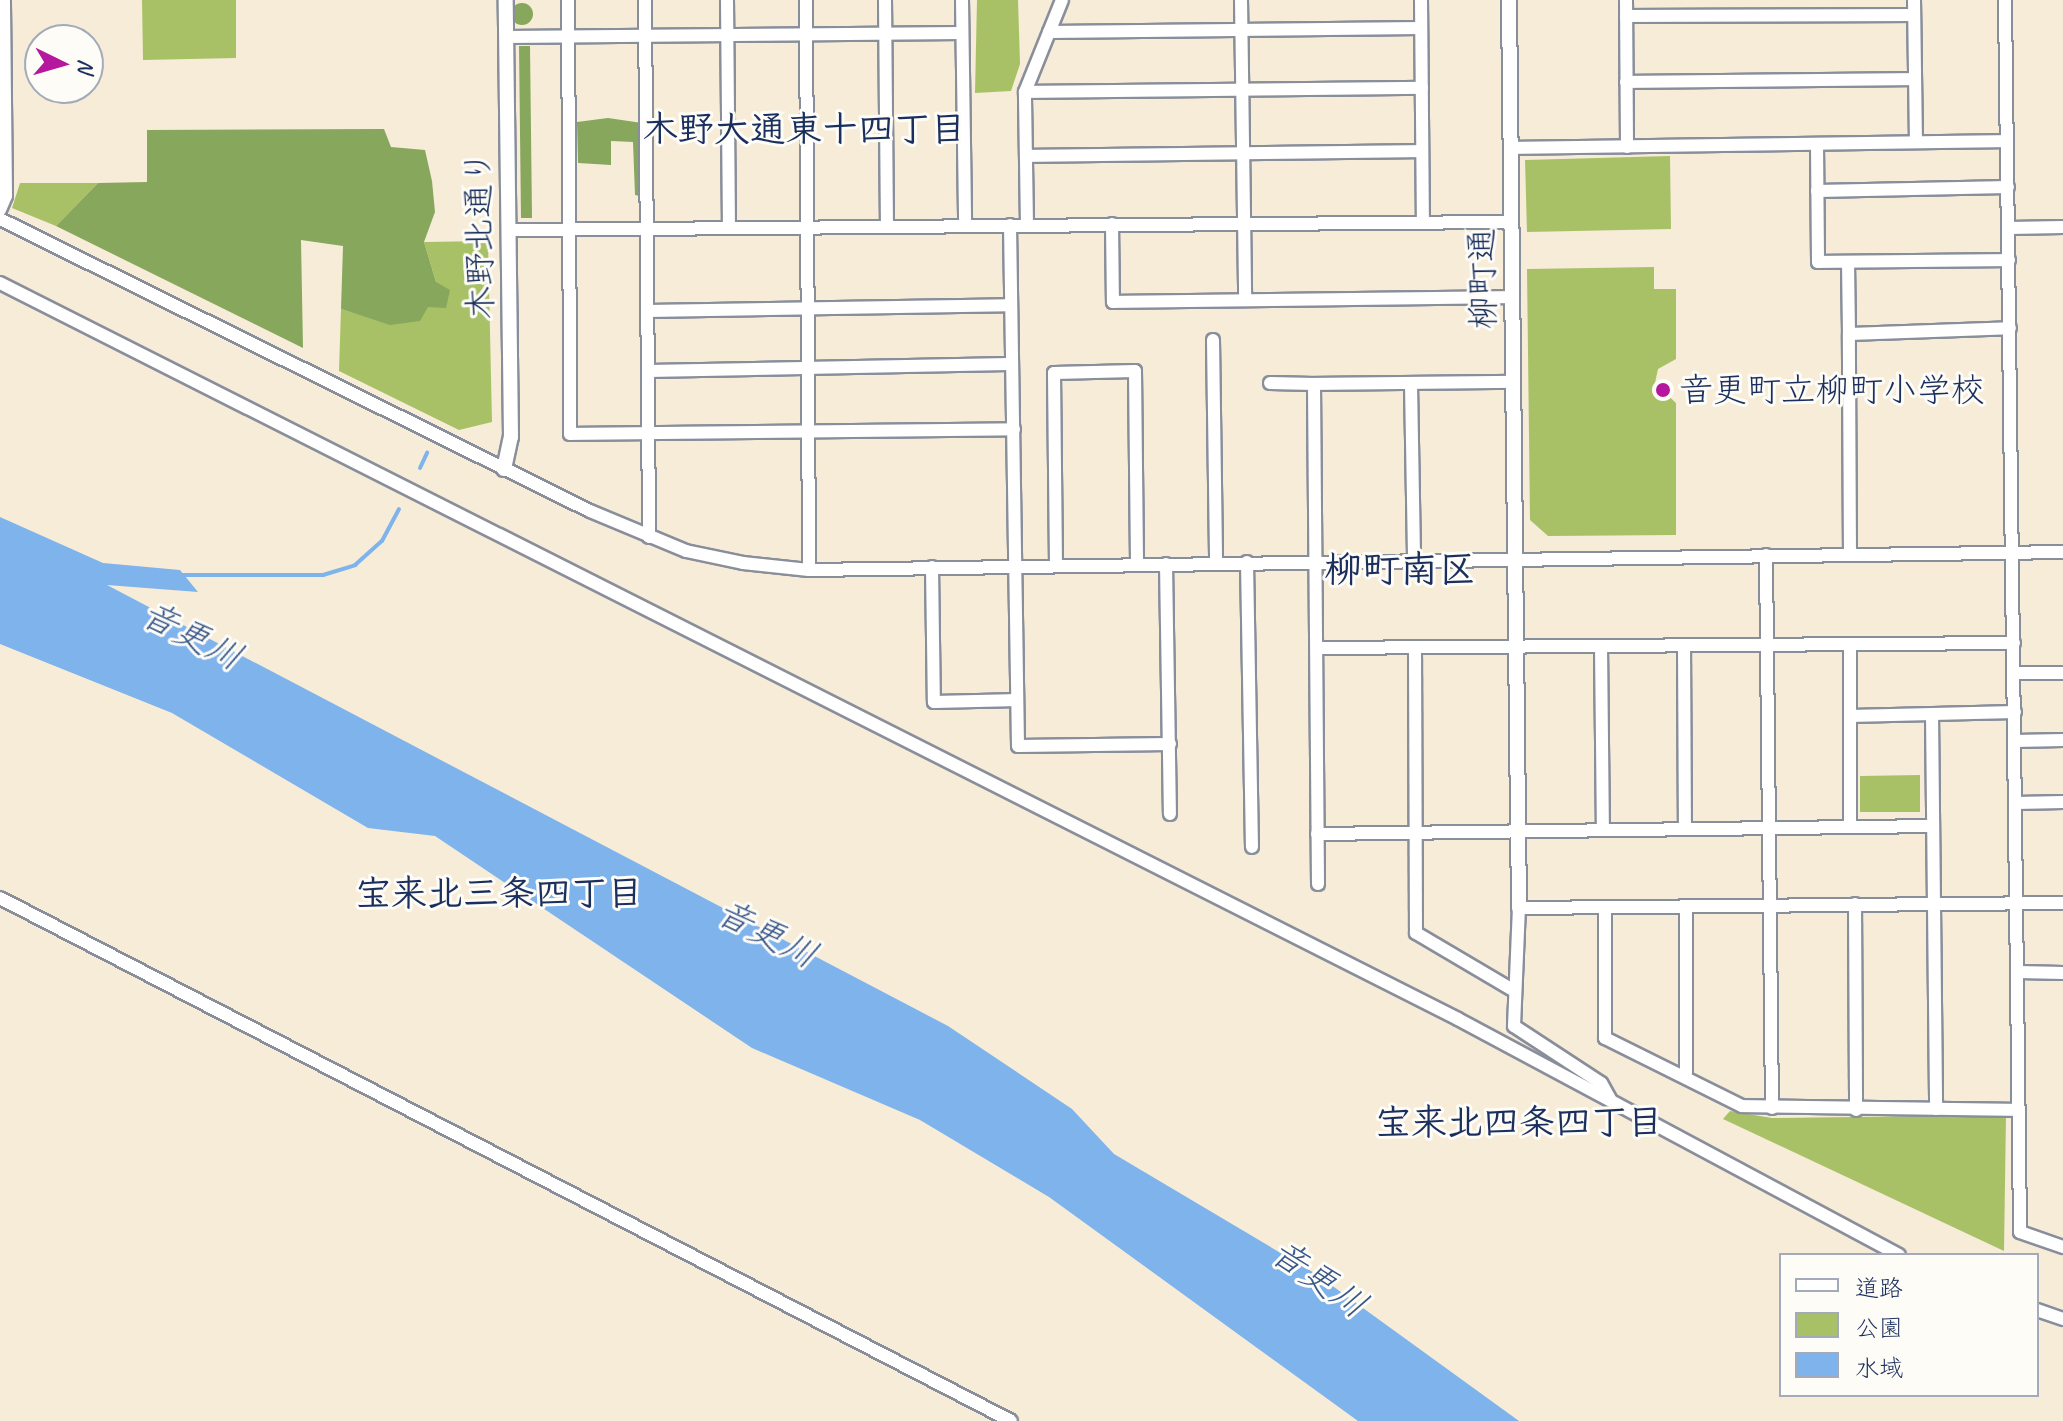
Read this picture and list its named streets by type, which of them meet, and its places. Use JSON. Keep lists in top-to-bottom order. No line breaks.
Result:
{"streets":{"street":["木野北通り","柳町通"]},"districts":["木野大通東十四丁目","柳町南区","宝来北三条四丁目","宝来北四条四丁目"],"water":["音更川"],"places":["音更町立柳町小学校"],"legend":["道路","公園","水域"],"north":"right"}
